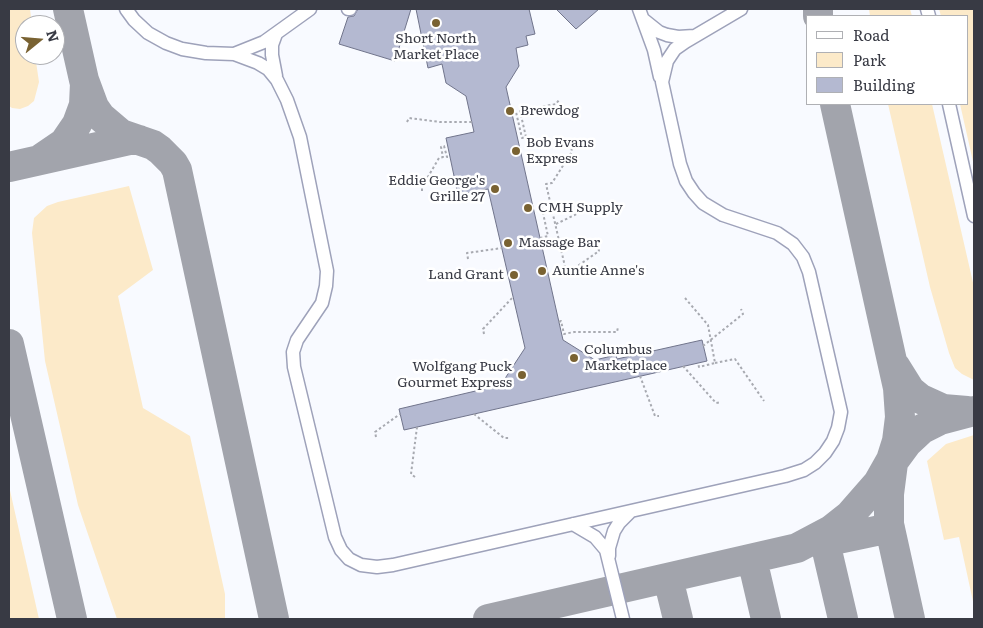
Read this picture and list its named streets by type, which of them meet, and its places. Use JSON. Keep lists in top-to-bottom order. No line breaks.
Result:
{"places":["Short North Market Place","Brewdog","Bob Evans Express","Eddie George's Grille 27","CMH Supply","Massage Bar","Auntie Anne's","Land Grant","Columbus Marketplace","Wolfgang Puck Gourmet Express"],"legend":["Road","Park","Building"],"north":"right"}
